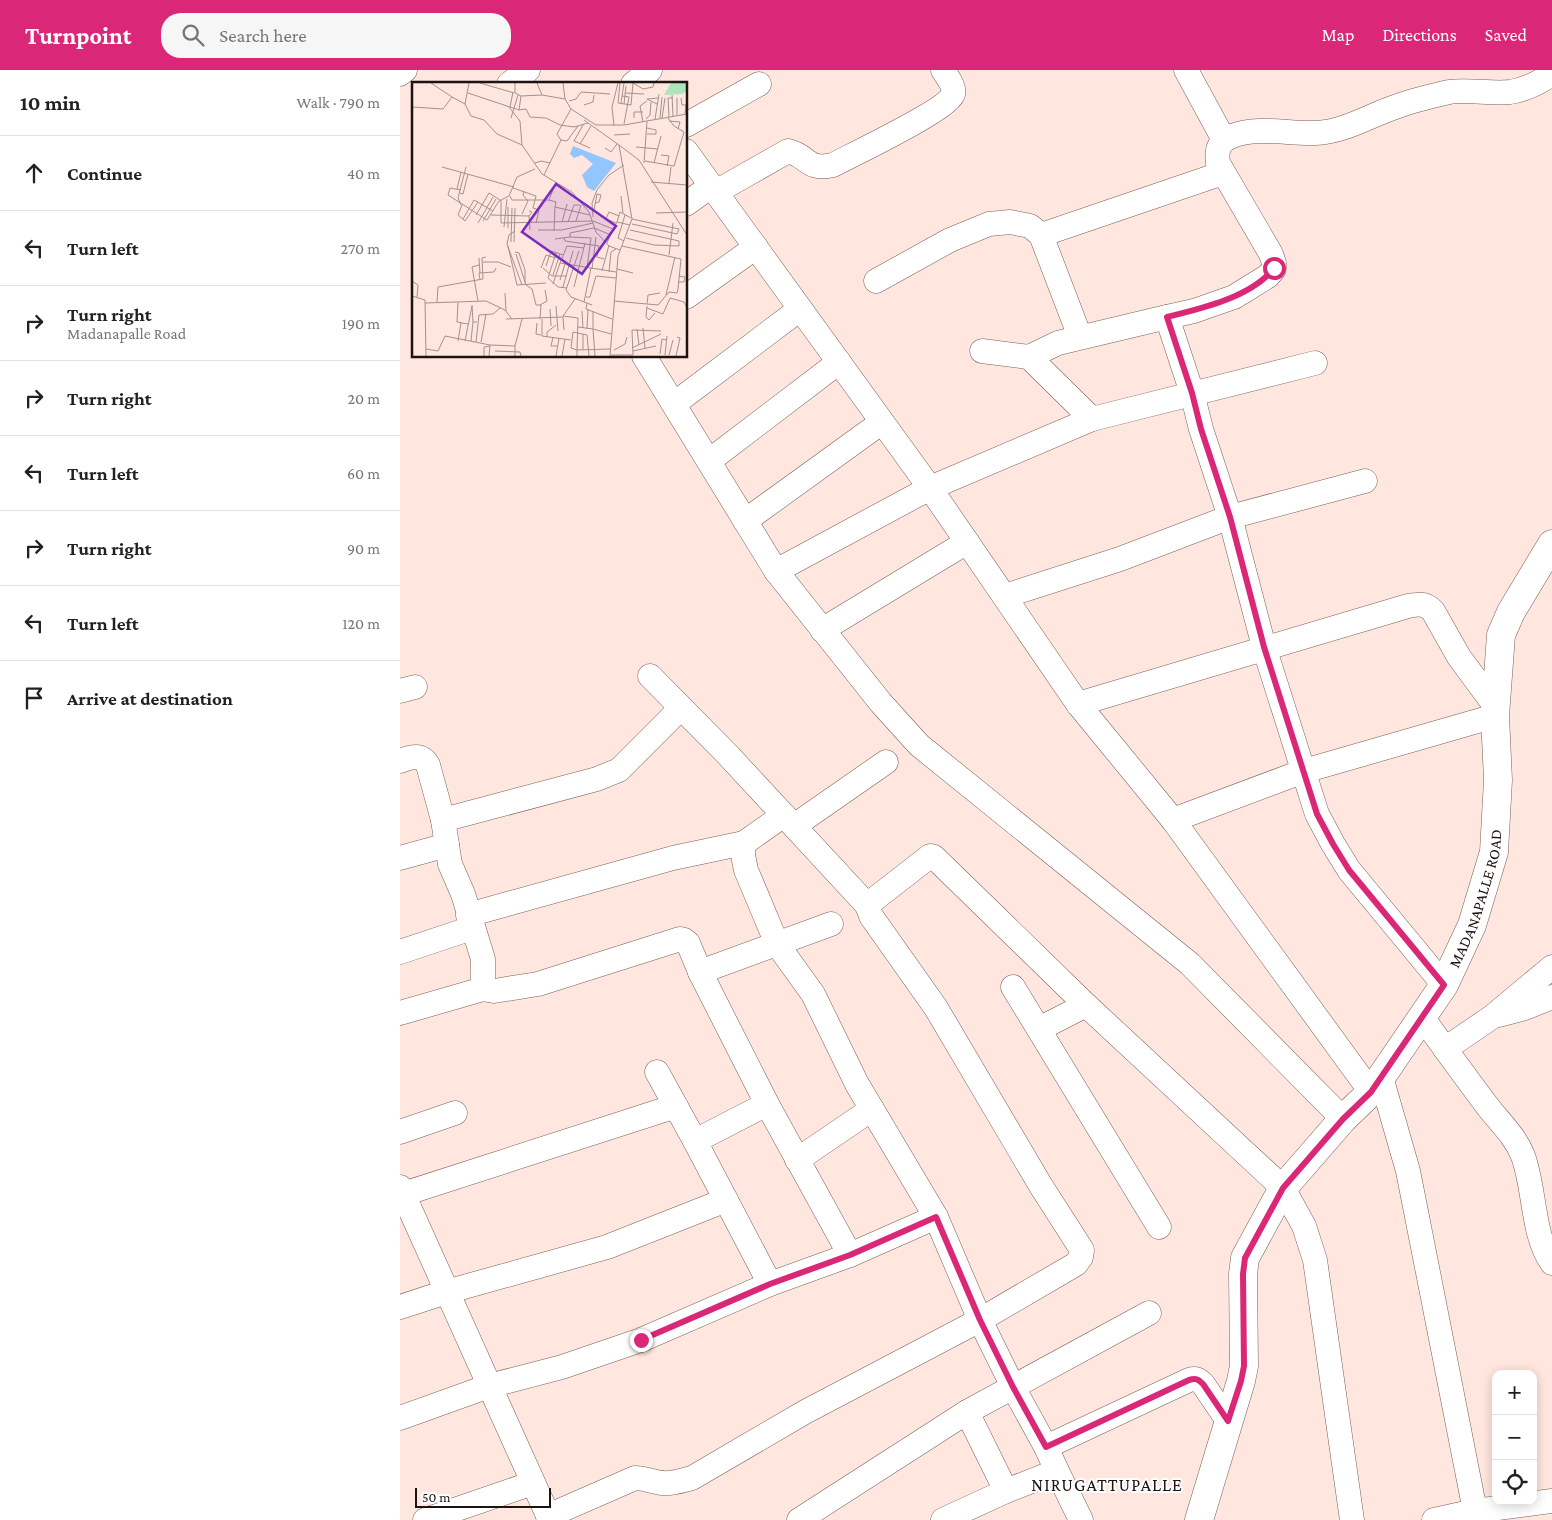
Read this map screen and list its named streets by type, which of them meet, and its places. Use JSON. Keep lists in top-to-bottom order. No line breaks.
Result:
{"streets":{"main road":["MADANAPALLE ROAD"]},"districts":["NIRUGATTUPALLE"],"scale_bar":"50 m","page":{"header":"Turnpoint","search":"Search here","nav":["Map","Directions","Saved"],"heading":["10 min","Walk · 790 m"],"list":[["Continue","40 m"],["Turn left","270 m"],["Turn right","Madanapalle Road","190 m"],["Turn right","20 m"],["Turn left","60 m"],["Turn right","90 m"],["Turn left","120 m"],"Arrive at destination"],"map_buttons":["+","−"],"scale":"50 m"}}
